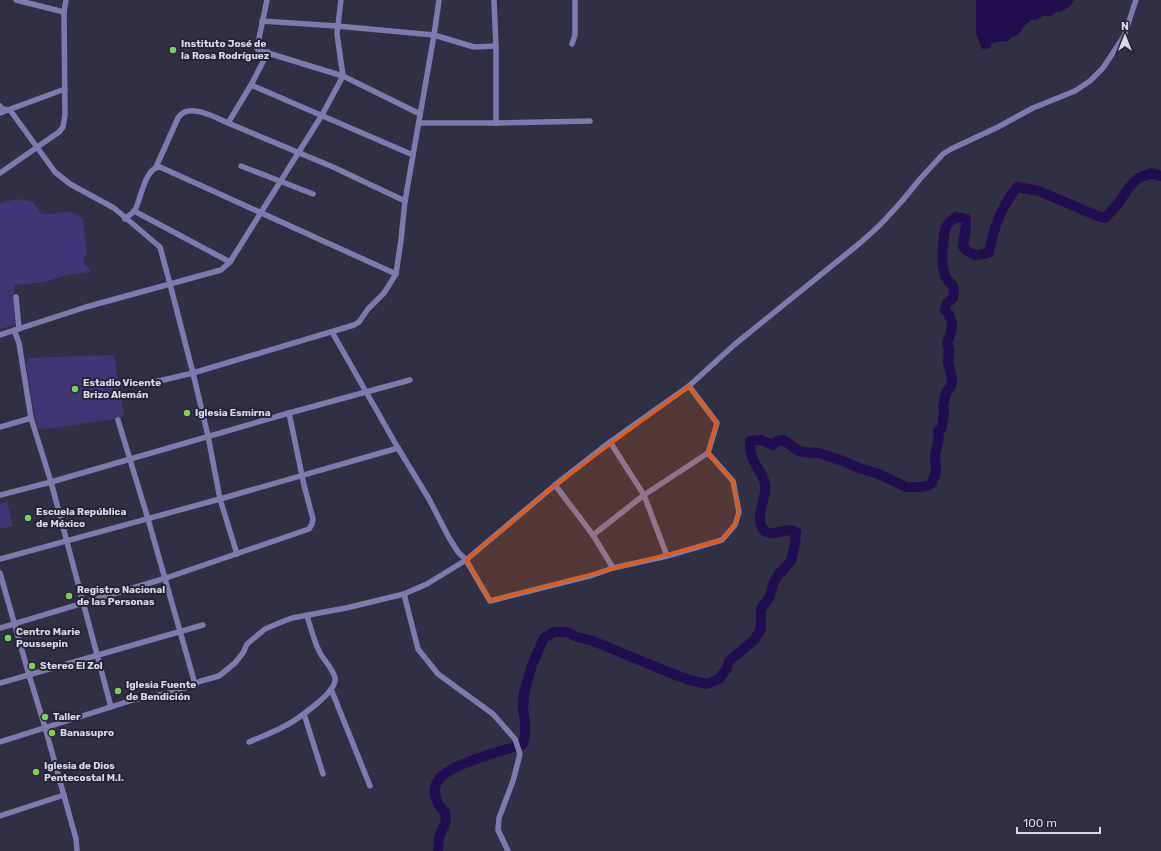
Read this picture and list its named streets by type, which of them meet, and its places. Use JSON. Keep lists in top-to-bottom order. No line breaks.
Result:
{"places":["Instituto José de la Rosa Rodríguez","Estadio Vicente Brizo Alemán","Iglesia Esmirna","Escuela República de México","Registro Nacional de las Personas","Centro Marie Poussepin","Stereo El Zol","Iglesia Fuente de Bendición","Taller","Banasupro","Iglesia de Dios Pentecostal M.I."],"scale_bar":"100 m","north":"top"}
